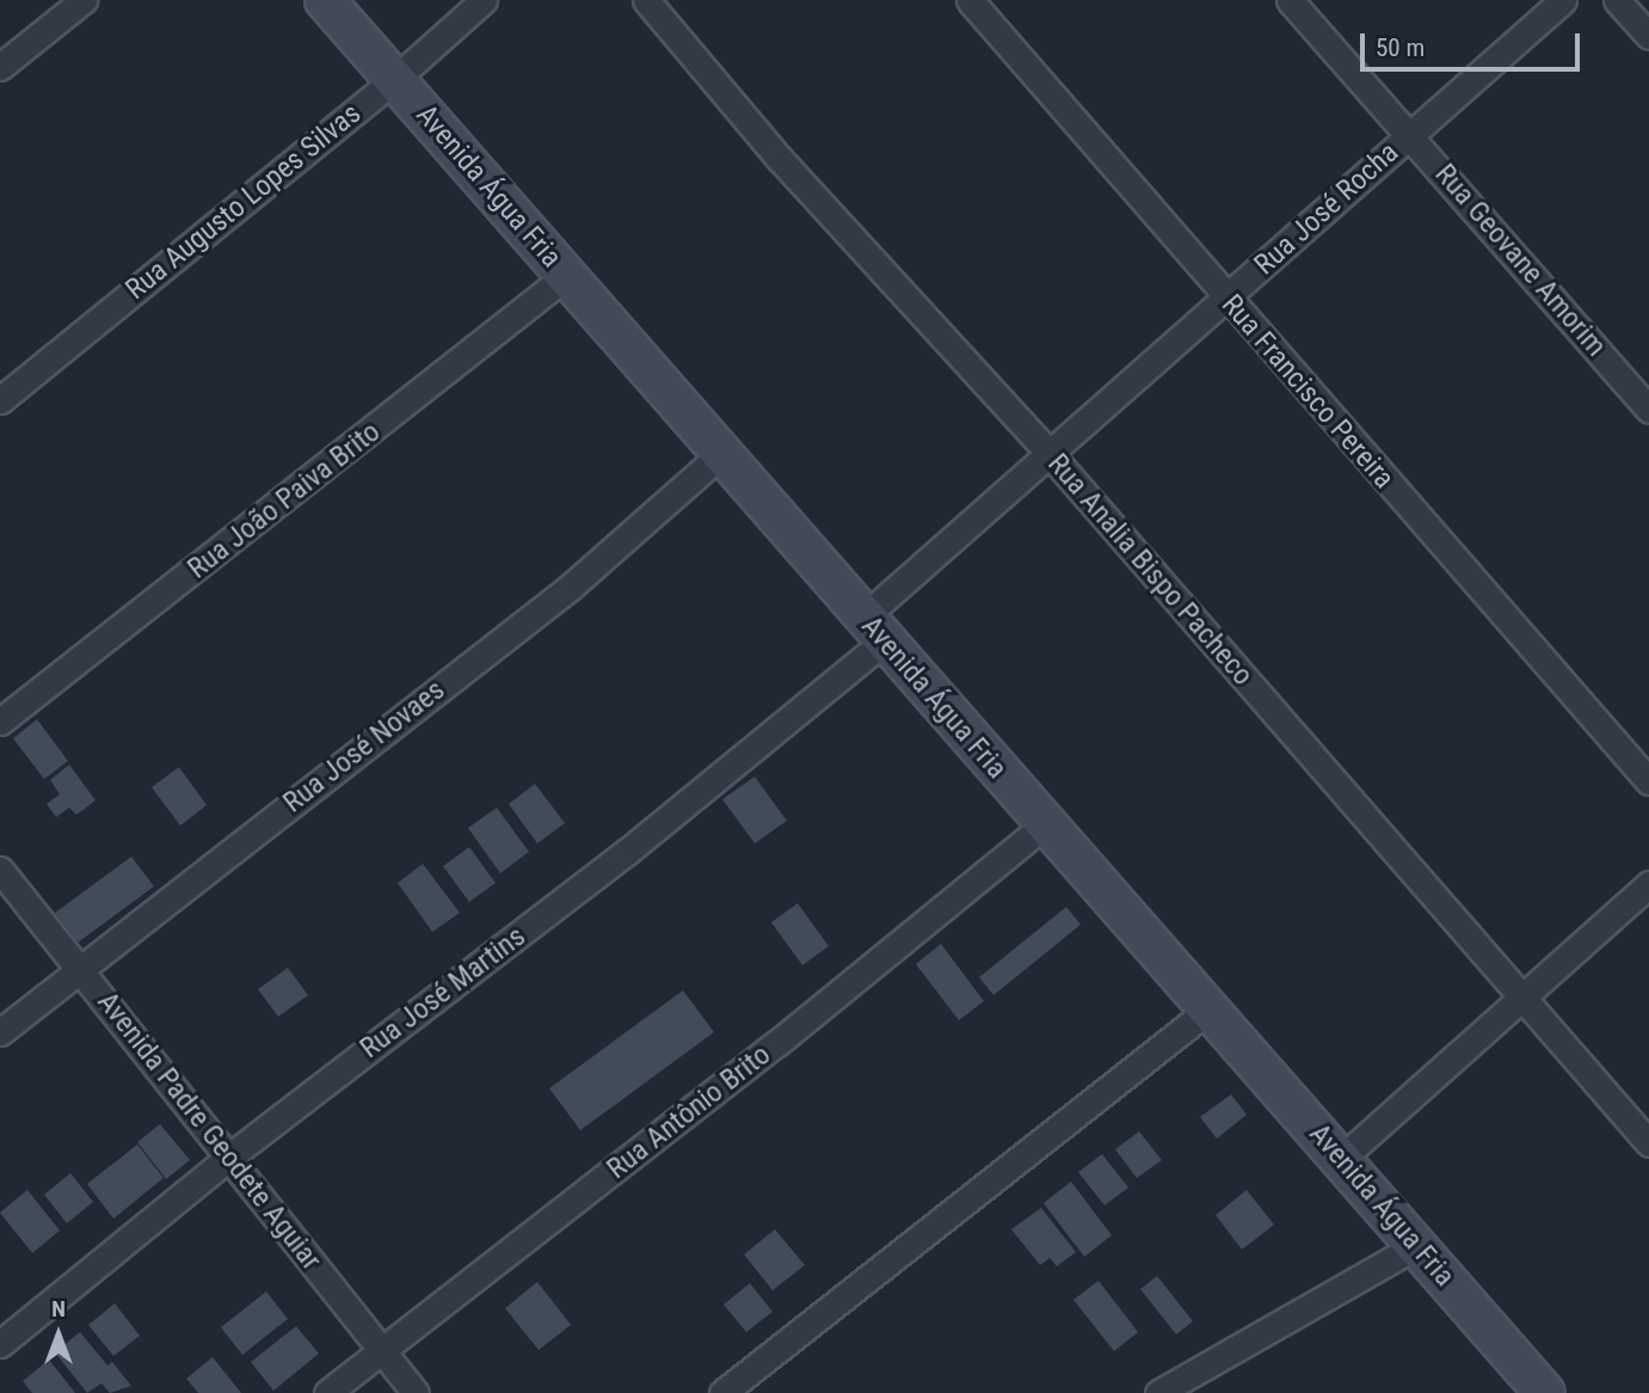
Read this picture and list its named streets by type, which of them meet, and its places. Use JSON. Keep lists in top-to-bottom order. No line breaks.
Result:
{"streets":{"street":["Avenida Água Fria","Rua Augusto Lopes Silvas","Rua José Rocha","Rua Geovane Amorim","Rua Francisco Pereira","Rua João Paiva Brito","Rua Analia Bispo Pacheco","Rua José Novaes","Rua José Martins","Rua Antônio Brito","Avenida Padre Geodete Aguiar"]},"crossings":[["Avenida Água Fria","Rua Augusto Lopes Silvas"],["Avenida Água Fria","Rua José Rocha"],["Avenida Água Fria","Rua João Paiva Brito"],["Avenida Água Fria","Rua José Novaes"],["Avenida Água Fria","Rua José Martins"],["Avenida Água Fria","Rua Antônio Brito"],["Rua José Rocha","Rua Geovane Amorim"],["Rua José Rocha","Rua Francisco Pereira"],["Rua José Rocha","Rua Analia Bispo Pacheco"],["Rua José Rocha","Rua José Martins"],["Rua José Novaes","Avenida Padre Geodete Aguiar"],["Rua José Martins","Avenida Padre Geodete Aguiar"],["Rua Antônio Brito","Avenida Padre Geodete Aguiar"]],"scale_bar":"50 m","north":"top"}
